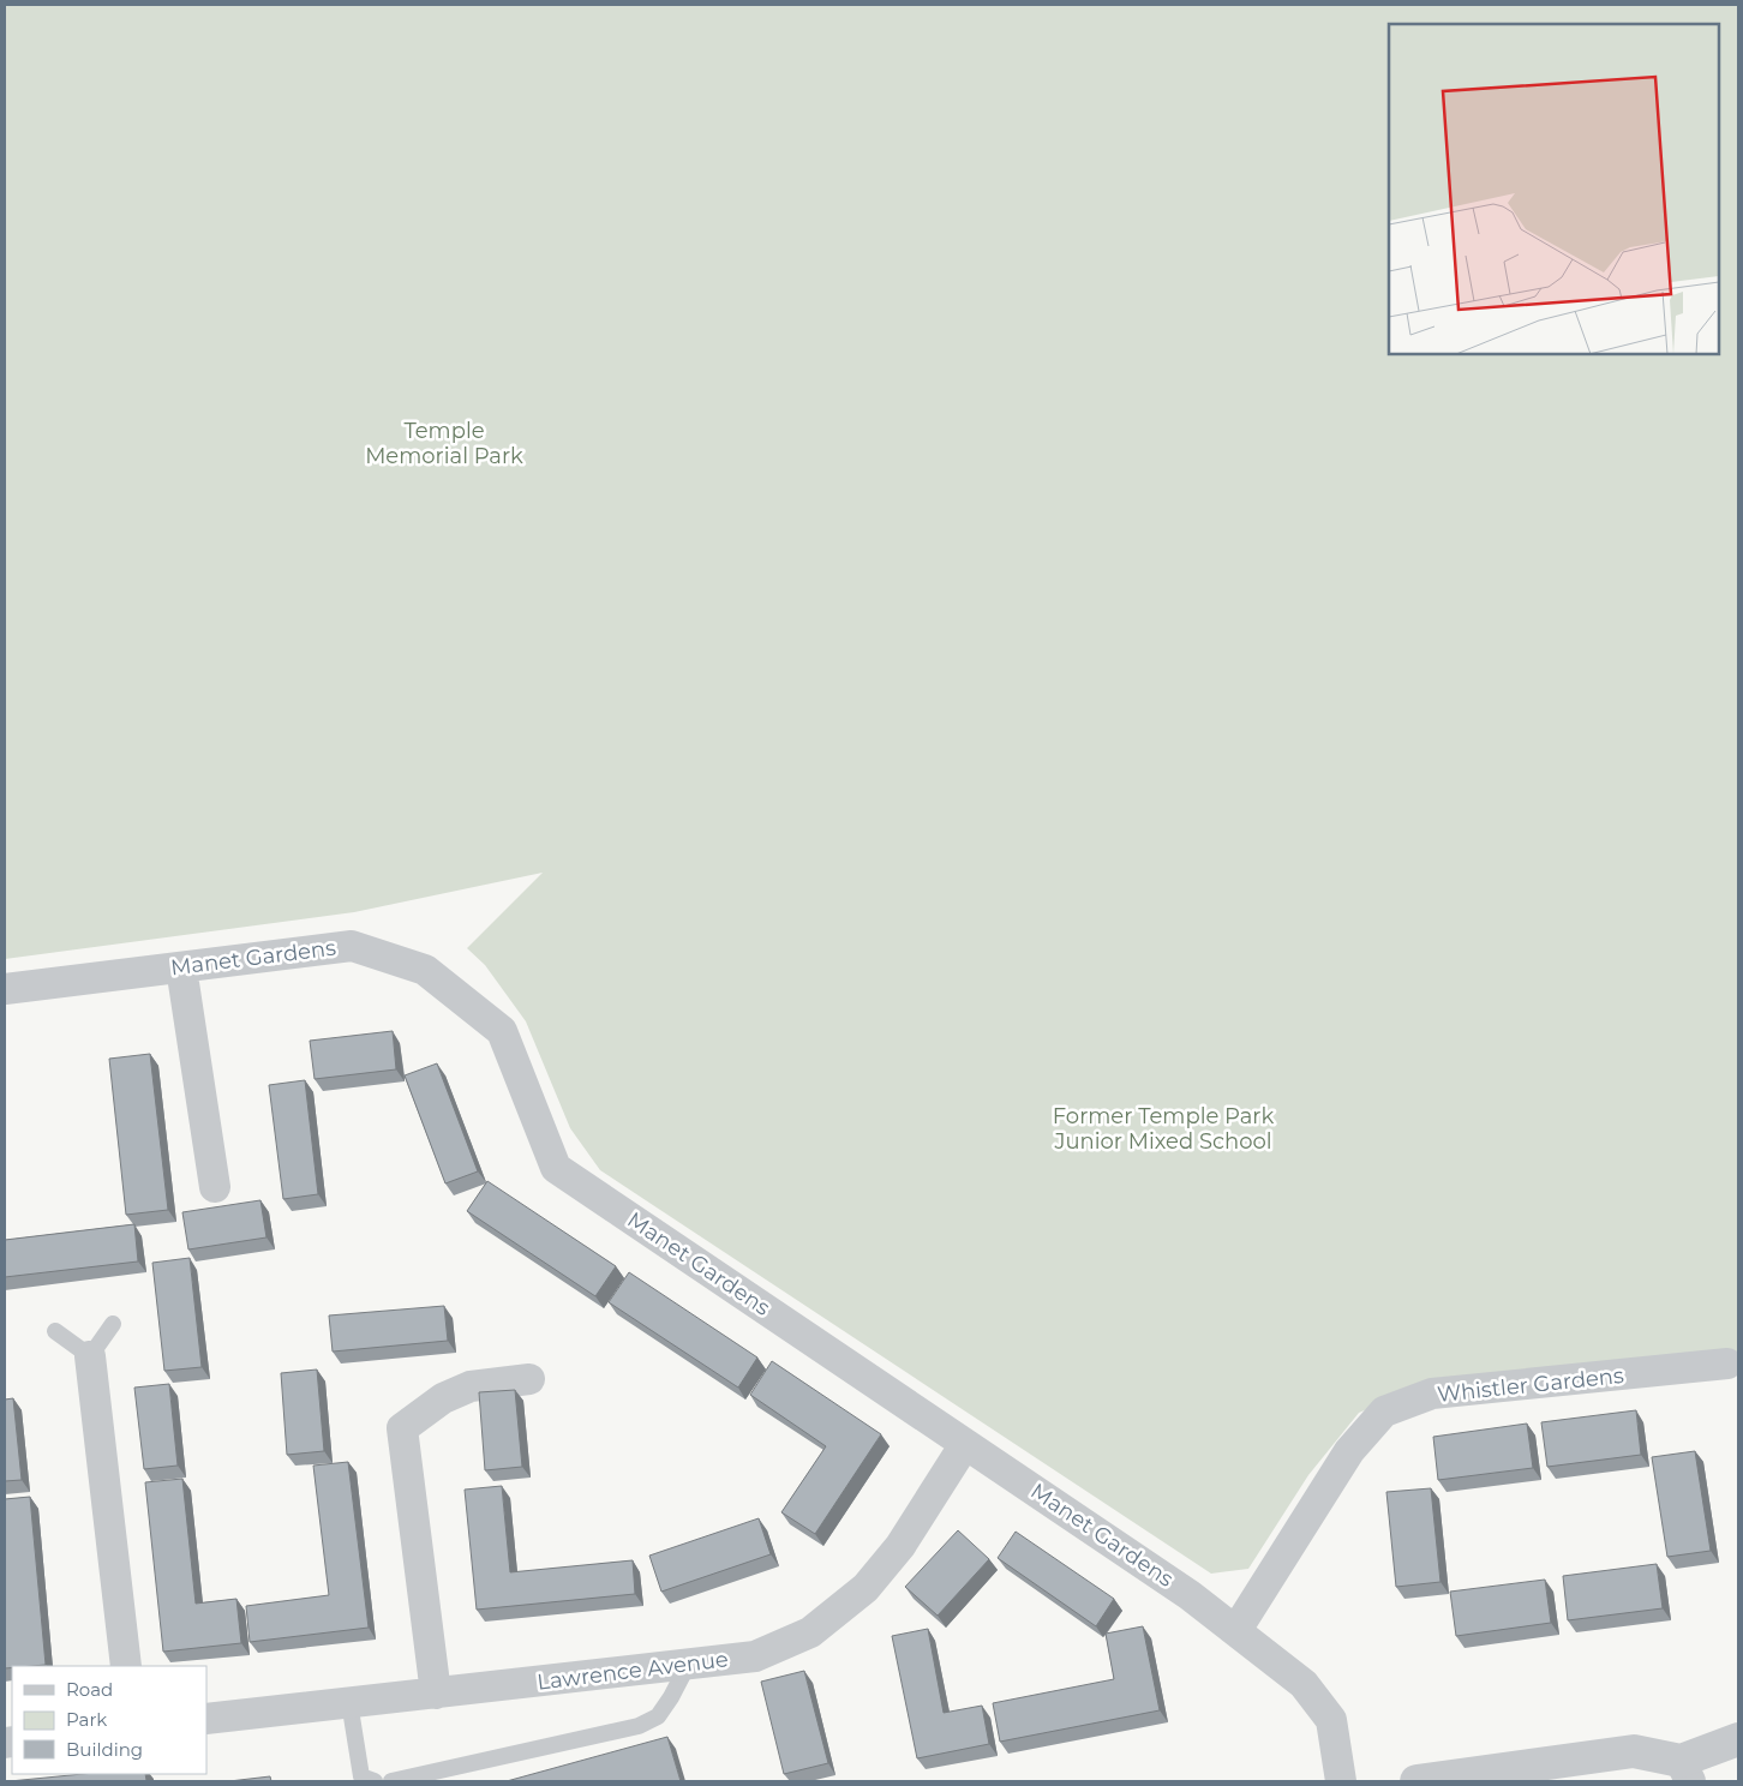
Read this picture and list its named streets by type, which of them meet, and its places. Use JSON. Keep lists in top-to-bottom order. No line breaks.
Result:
{"streets":{"street":["Manet Gardens","Whistler Gardens","Lawrence Avenue"]},"crossings":[["Manet Gardens","Whistler Gardens"],["Manet Gardens","Lawrence Avenue"]],"parks":["Temple Memorial Park","Former Temple Park Junior Mixed School"],"legend":["Road","Park","Building"]}
